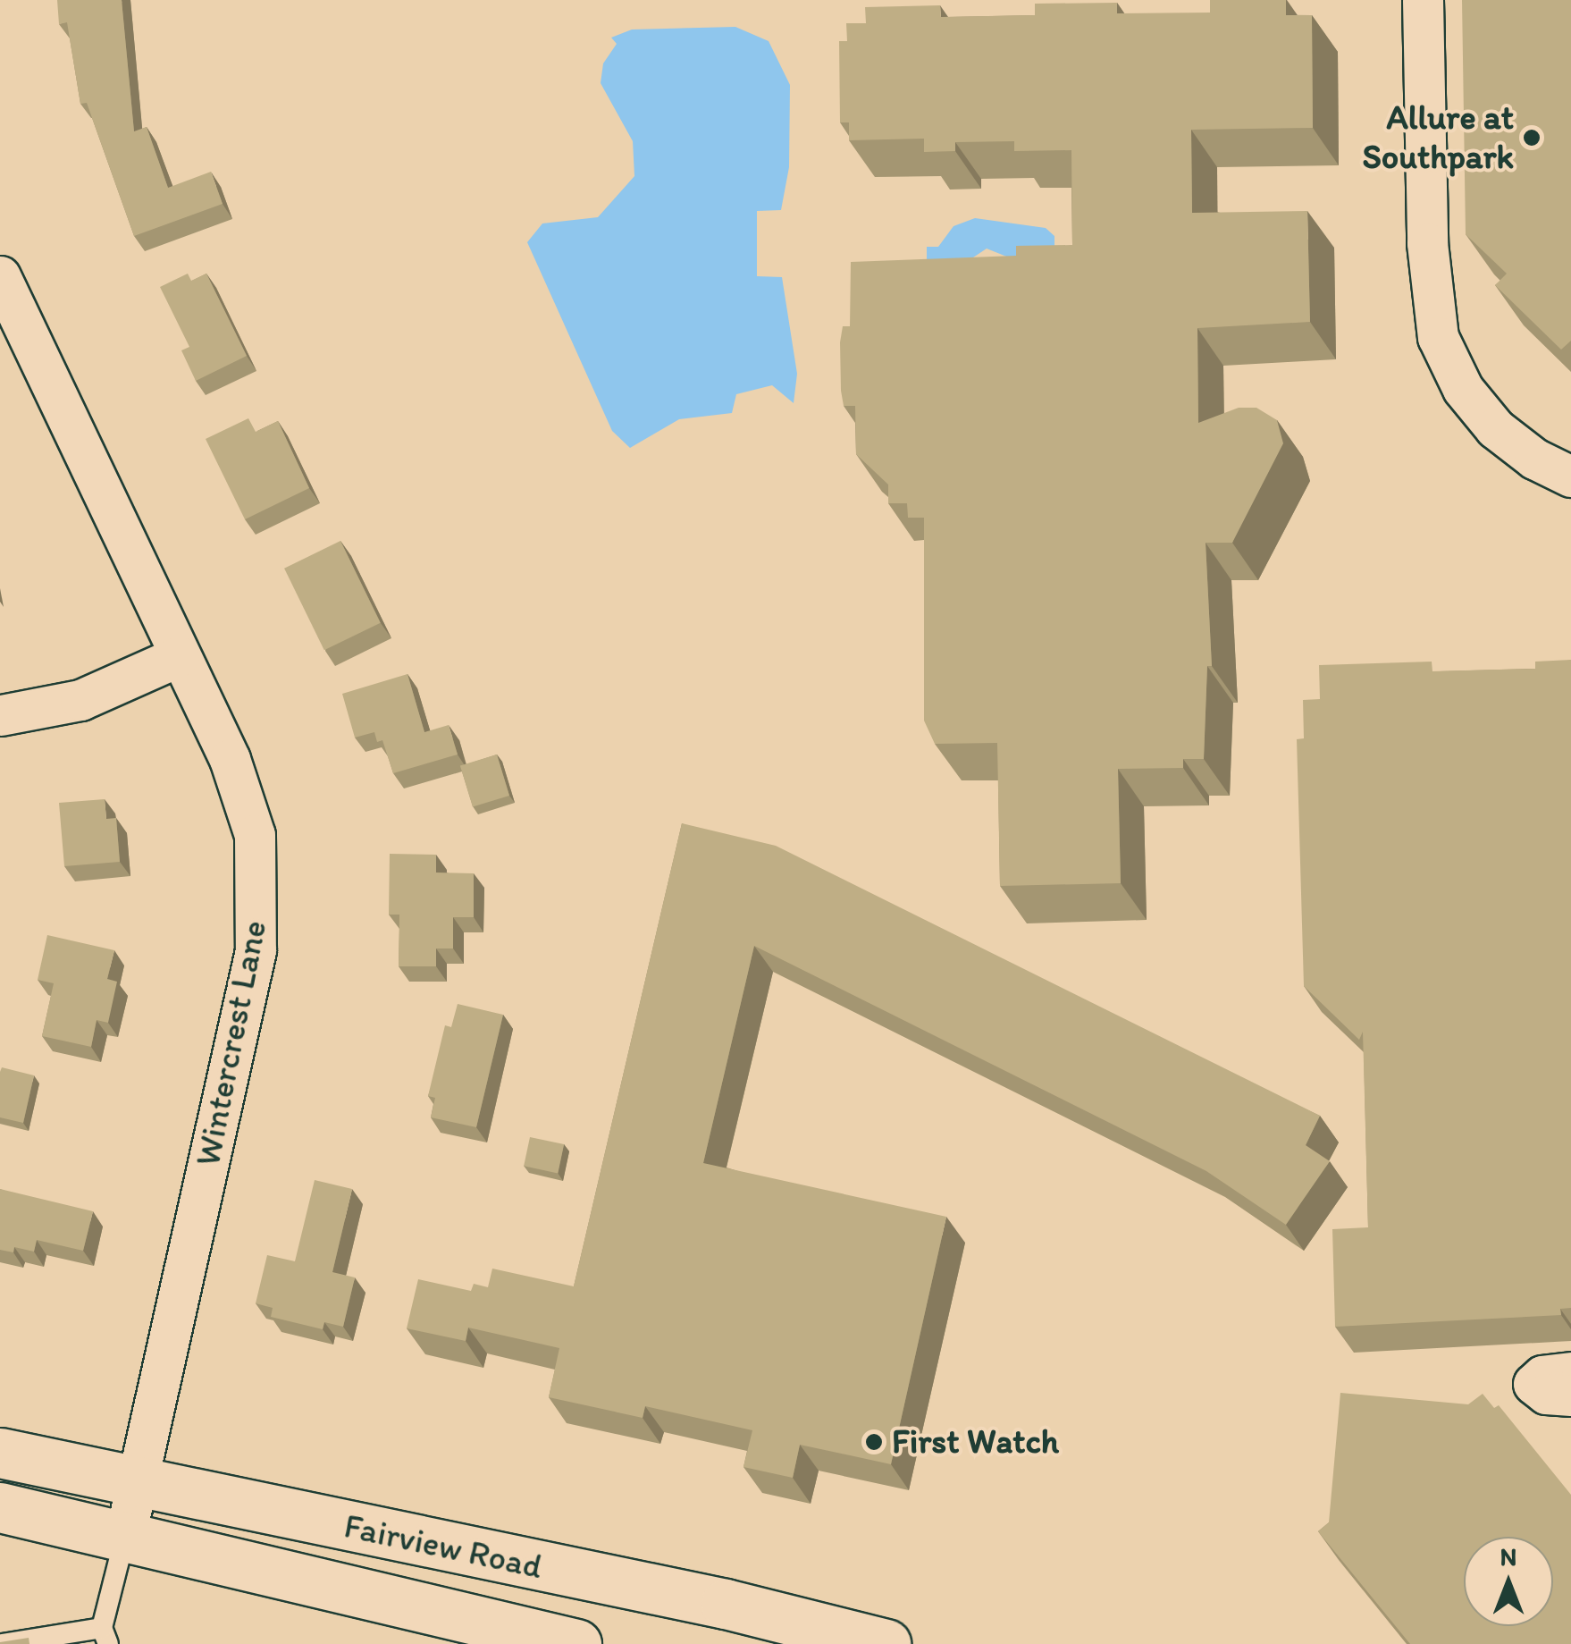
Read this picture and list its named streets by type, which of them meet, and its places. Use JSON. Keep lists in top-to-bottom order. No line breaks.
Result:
{"streets":{"main road":["Fairview Road"],"street":["Wintercrest Lane"]},"crossings":[["Wintercrest Lane","Fairview Road"]],"places":["Allure at Southpark","First Watch"],"north":"top"}
